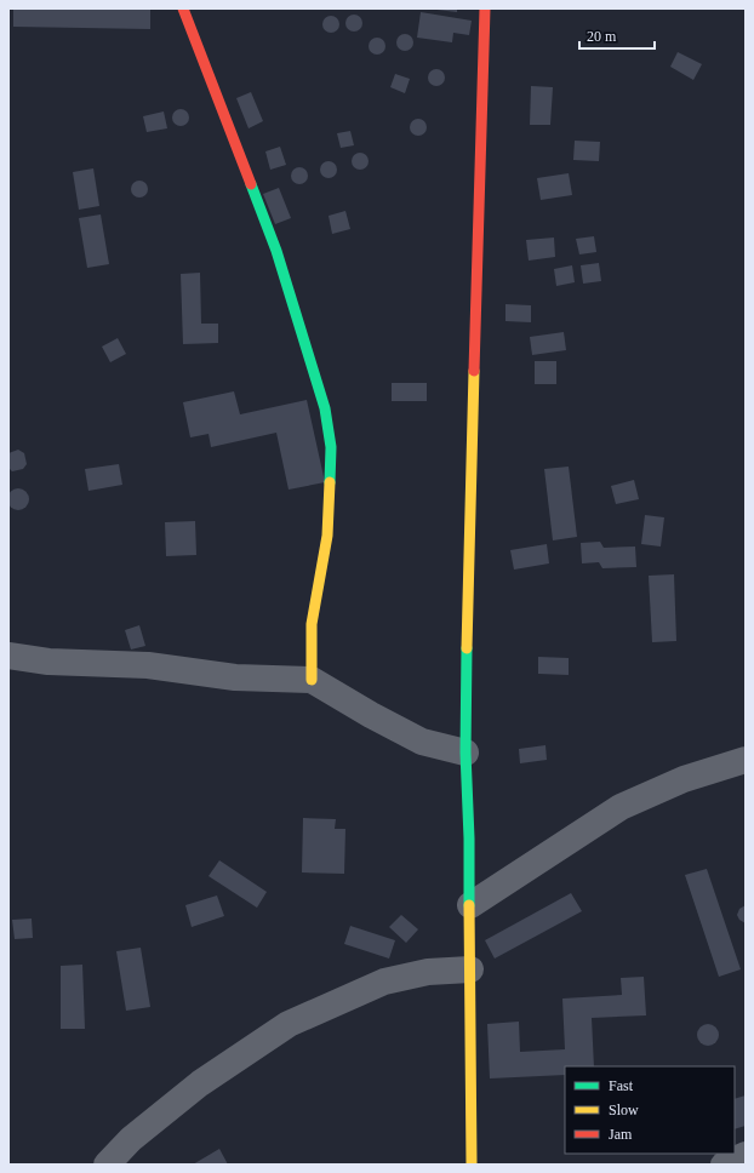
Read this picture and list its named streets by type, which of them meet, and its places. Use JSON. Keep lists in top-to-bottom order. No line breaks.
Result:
{"legend":["Fast","Slow","Jam"],"scale_bar":"20 m"}
